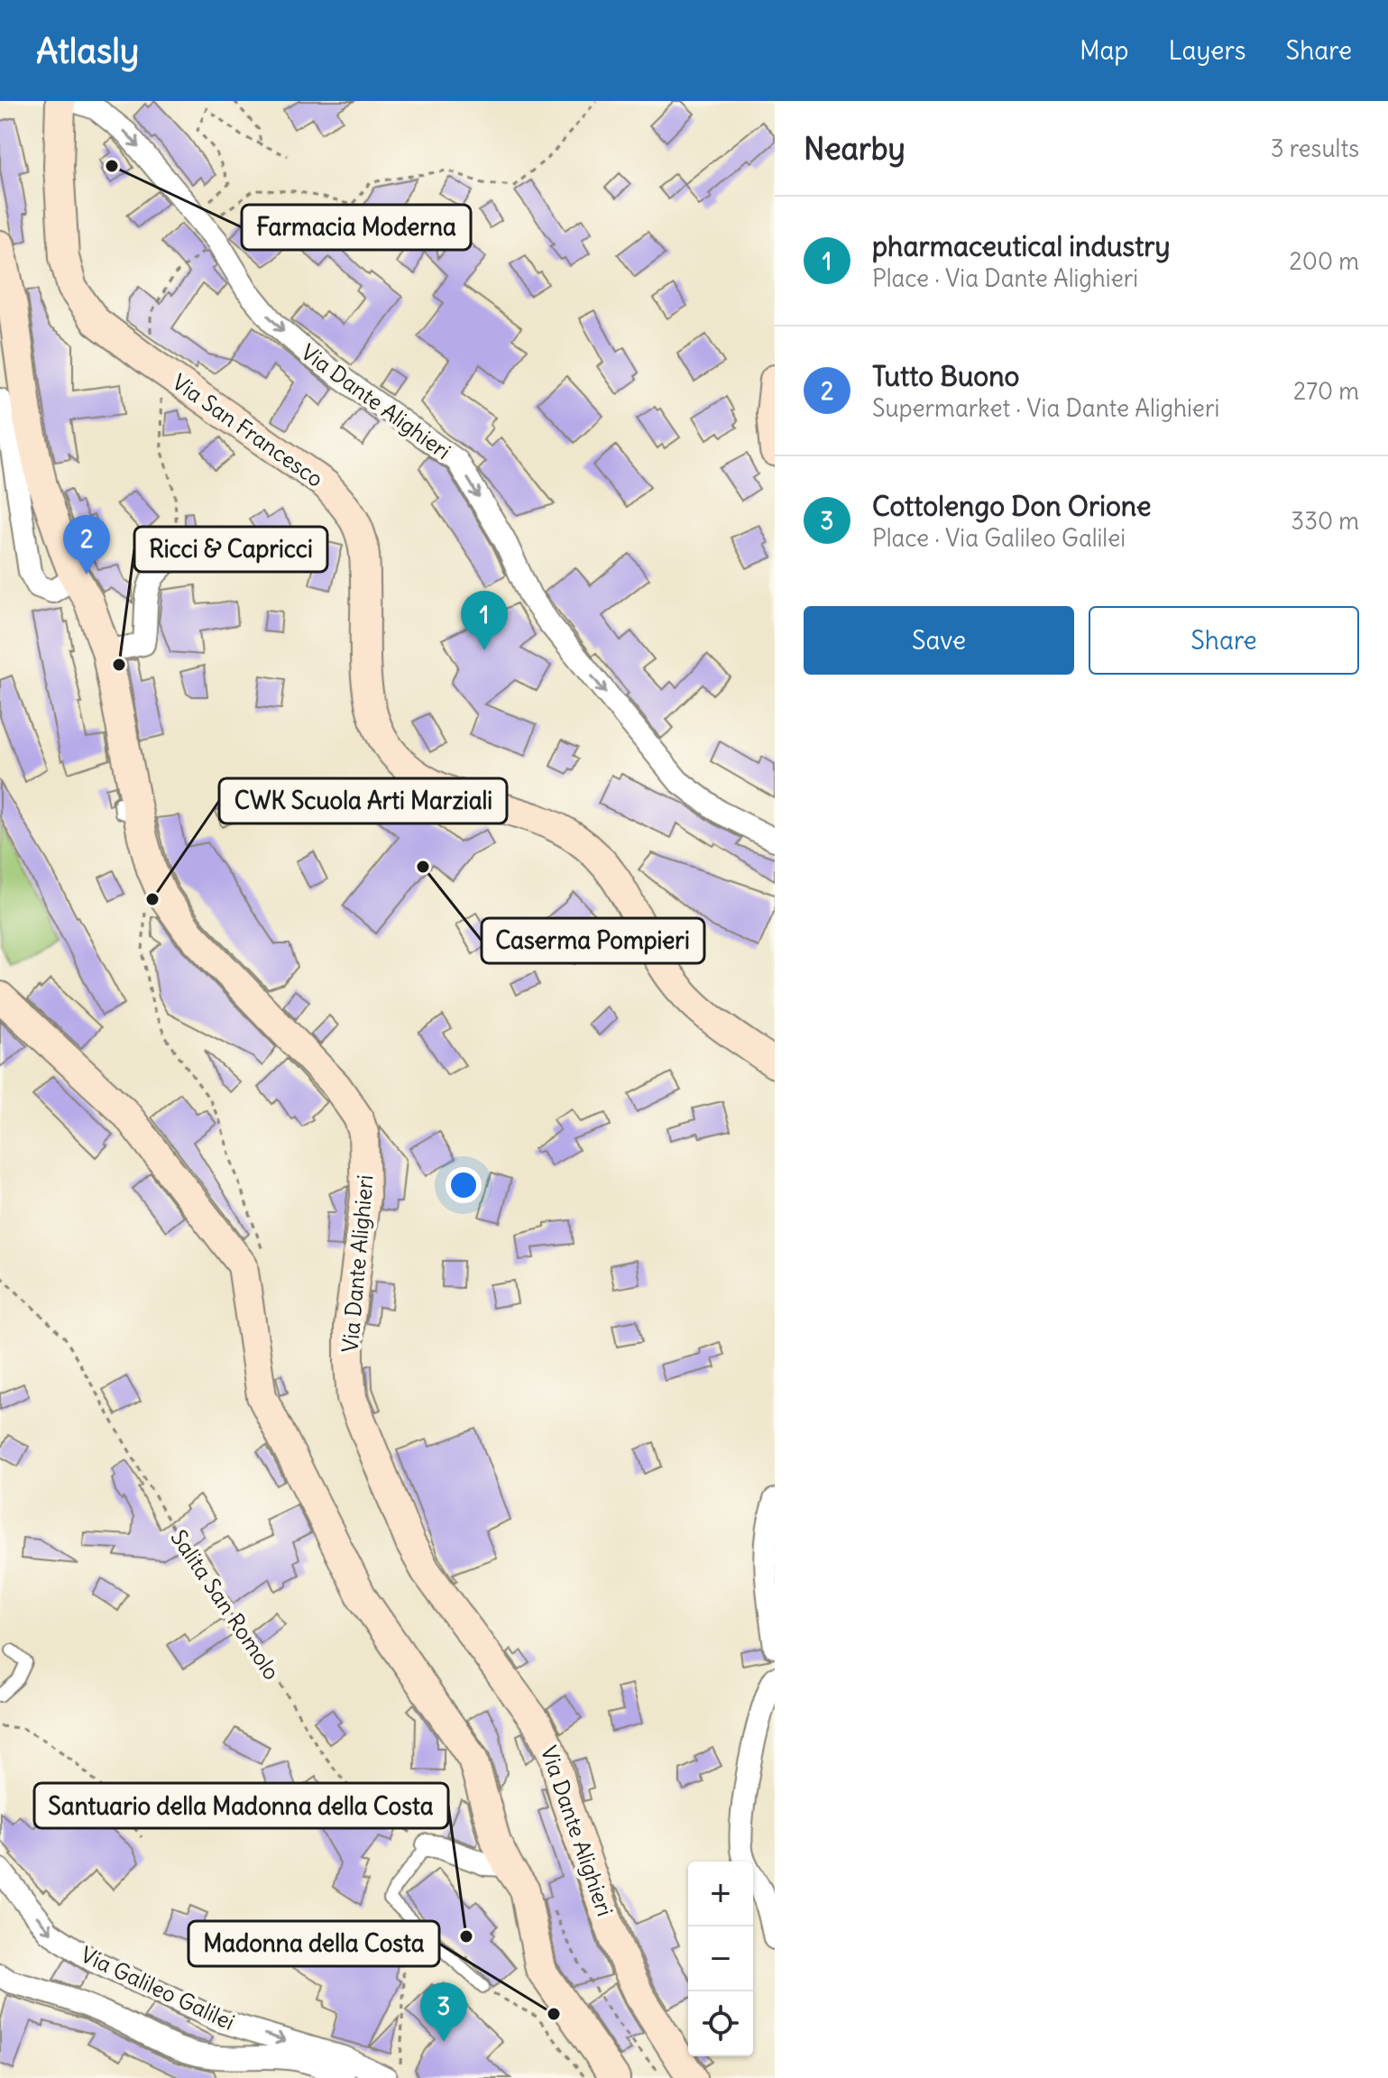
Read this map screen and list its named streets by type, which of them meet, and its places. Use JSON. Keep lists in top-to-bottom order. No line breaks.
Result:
{"streets":{"street":["Via Dante Alighieri","Via San Francesco","Via Galileo Galilei"],"path":["Salita San Romolo"]},"places":["Farmacia Moderna","Ricci & Capricci","Caserma Pompieri","CWK Scuola Arti Marziali","Santuario della Madonna della Costa","Madonna della Costa"],"page":{"header":"Atlasly","nav":["Map","Layers","Share"],"heading":["Nearby","3 results"],"list":[{"mark":"1","name":"pharmaceutical industry","note":"Place · Via Dante Alighieri","value":"200 m"},{"mark":"2","name":"Tutto Buono","note":"Supermarket · Via Dante Alighieri","value":"270 m"},{"mark":"3","name":"Cottolengo Don Orione","note":"Place · Via Galileo Galilei","value":"330 m"}],"pins":["2","1","3"],"buttons":["Save","Share"],"map_buttons":["+","−"]}}
